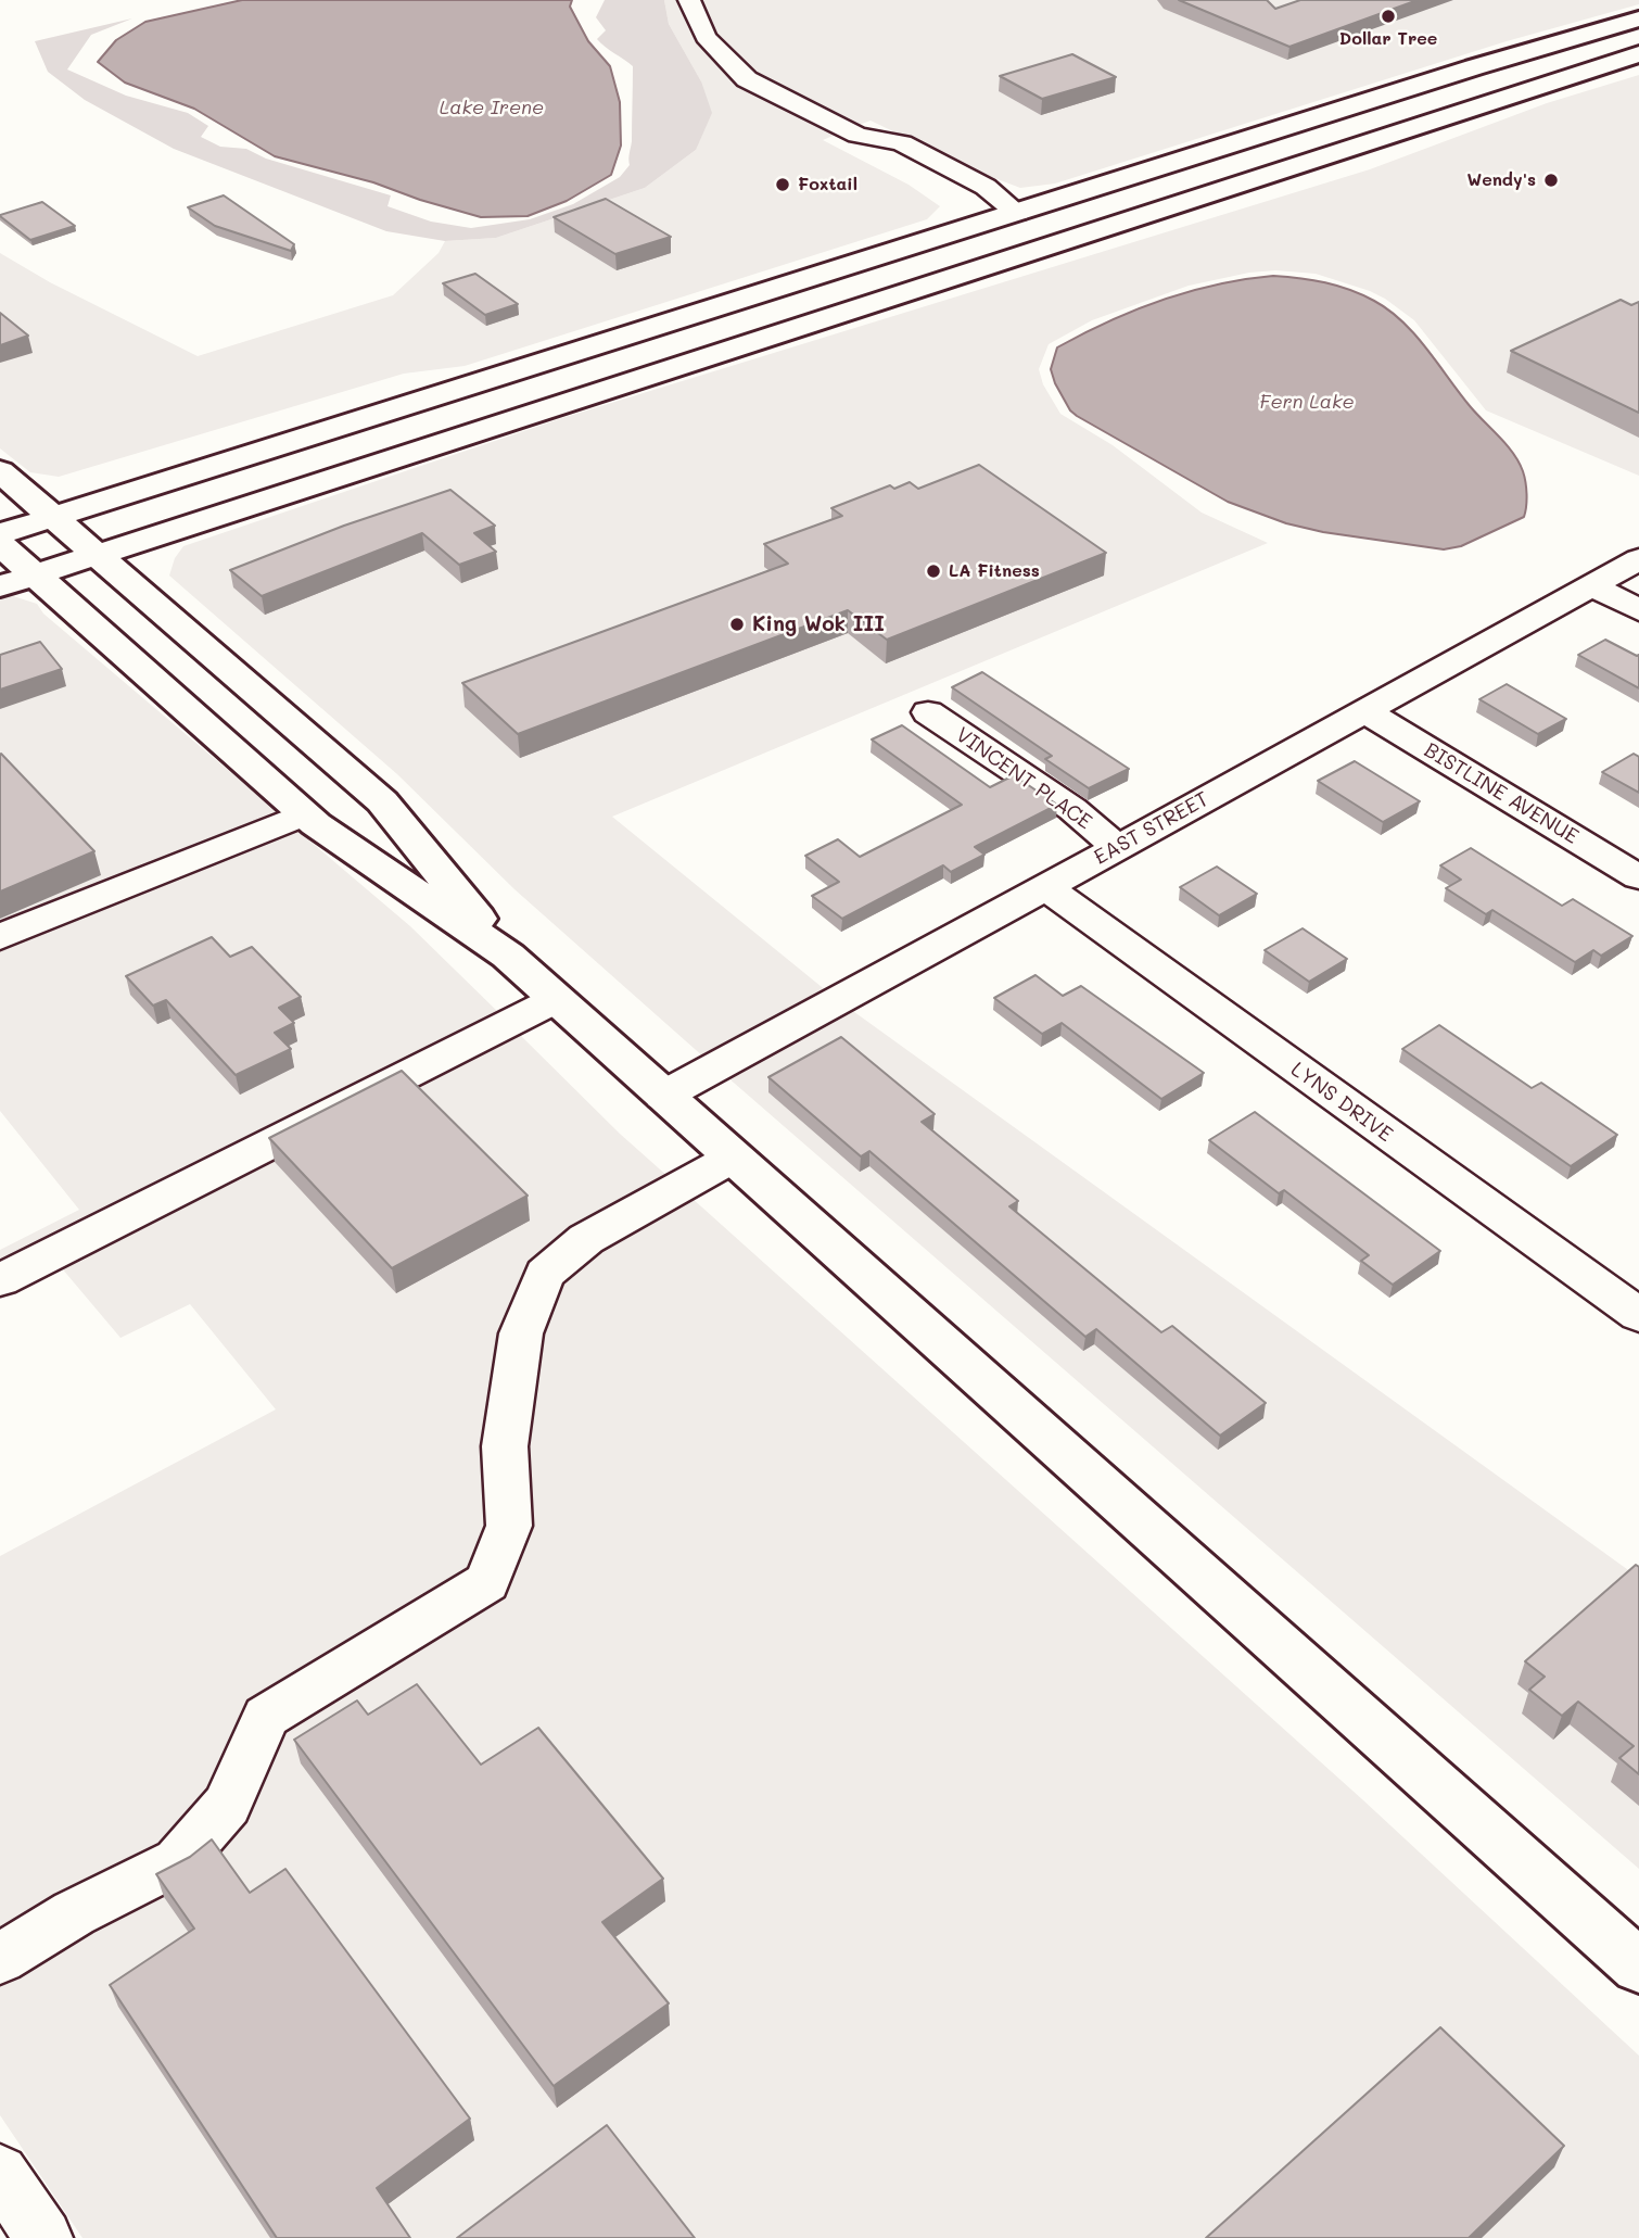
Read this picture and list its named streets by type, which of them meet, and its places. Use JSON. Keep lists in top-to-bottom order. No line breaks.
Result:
{"streets":{"street":["VINCENT PLACE","BISTLINE AVENUE","EAST STREET","LYNS DRIVE"]},"crossings":[["VINCENT PLACE","EAST STREET"],["BISTLINE AVENUE","EAST STREET"],["EAST STREET","LYNS DRIVE"]],"water":["Lake Irene","Fern Lake"],"places":["Dollar Tree","Wendy's","Foxtail","LA Fitness","King Wok III"]}
